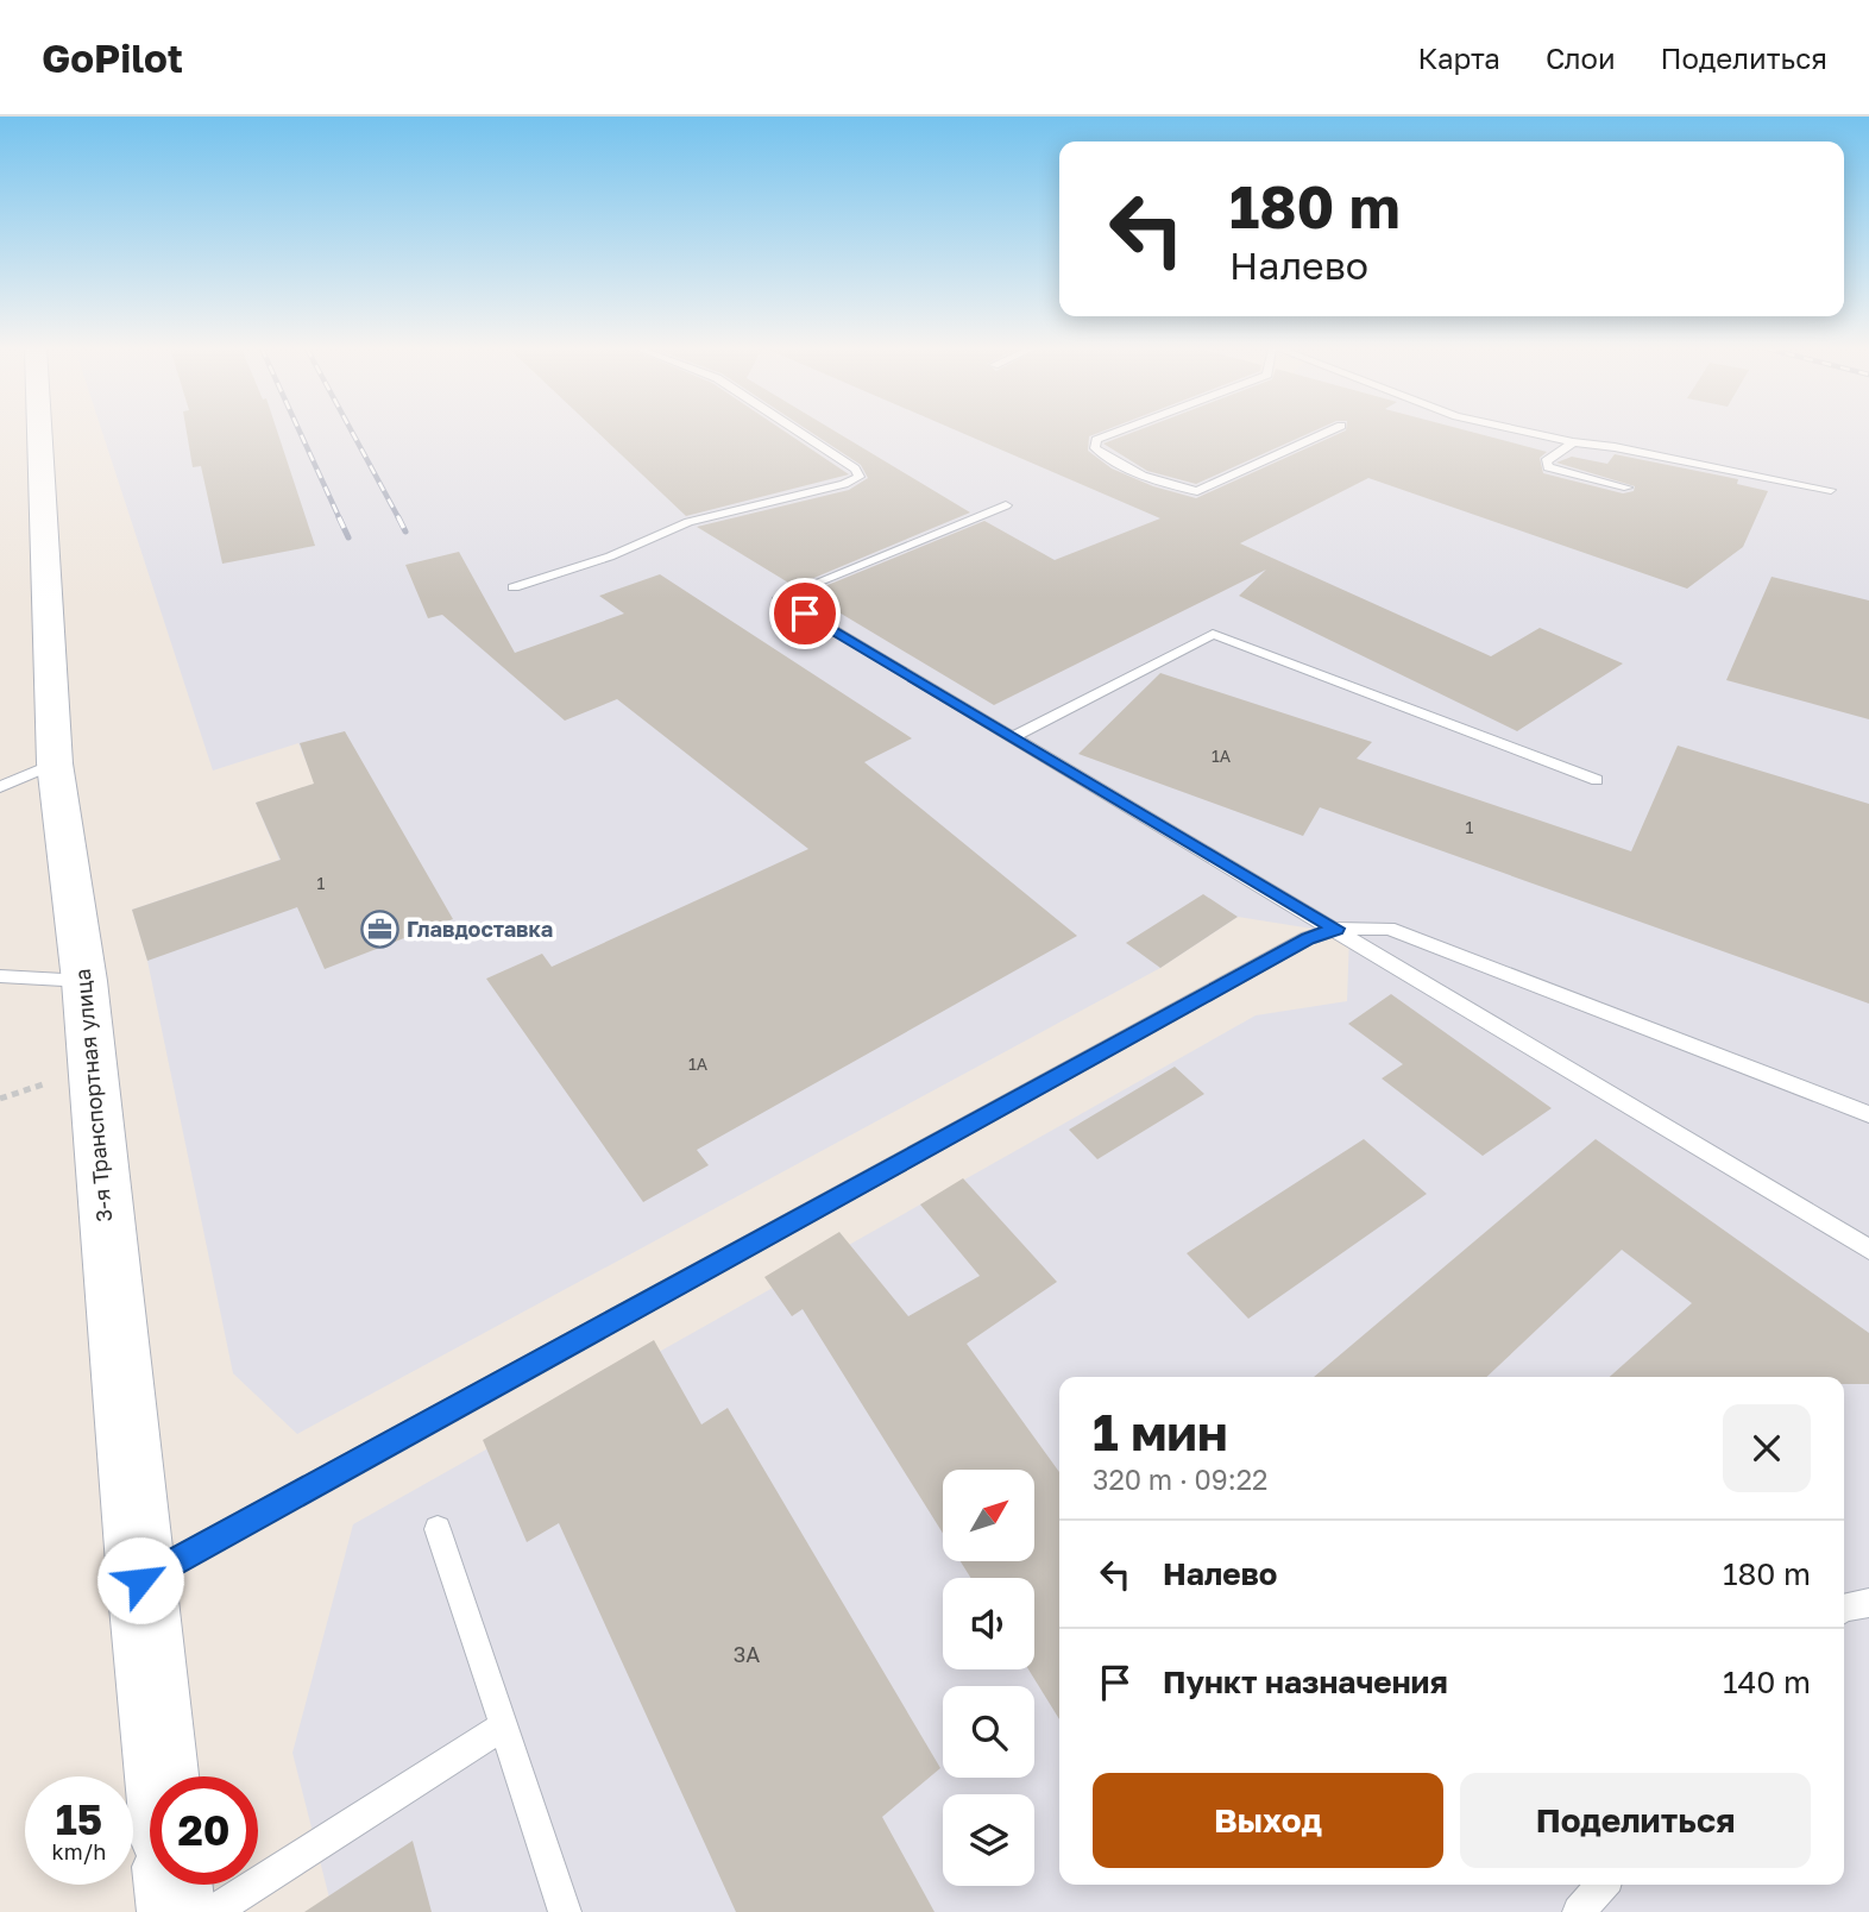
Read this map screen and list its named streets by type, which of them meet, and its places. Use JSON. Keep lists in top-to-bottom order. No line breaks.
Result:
{"streets":{"street":["3-я Транспортная улица"]},"places":{"office":["Главдоставка"]},"house_numbers":["1А","1","1","1А","3А"],"north":"top right","page":{"header":"GoPilot","nav":["Карта","Слои","Поделиться"],"turn":["180 m","Налево"],"heading":["1 мин","320 m · 09:22"],"list":[{"name":"Налево","value":"180 m"},{"name":"Пункт назначения","value":"140 m"}],"buttons":["Выход","Поделиться"],"speed":"15 km/h","limit":"20"}}
